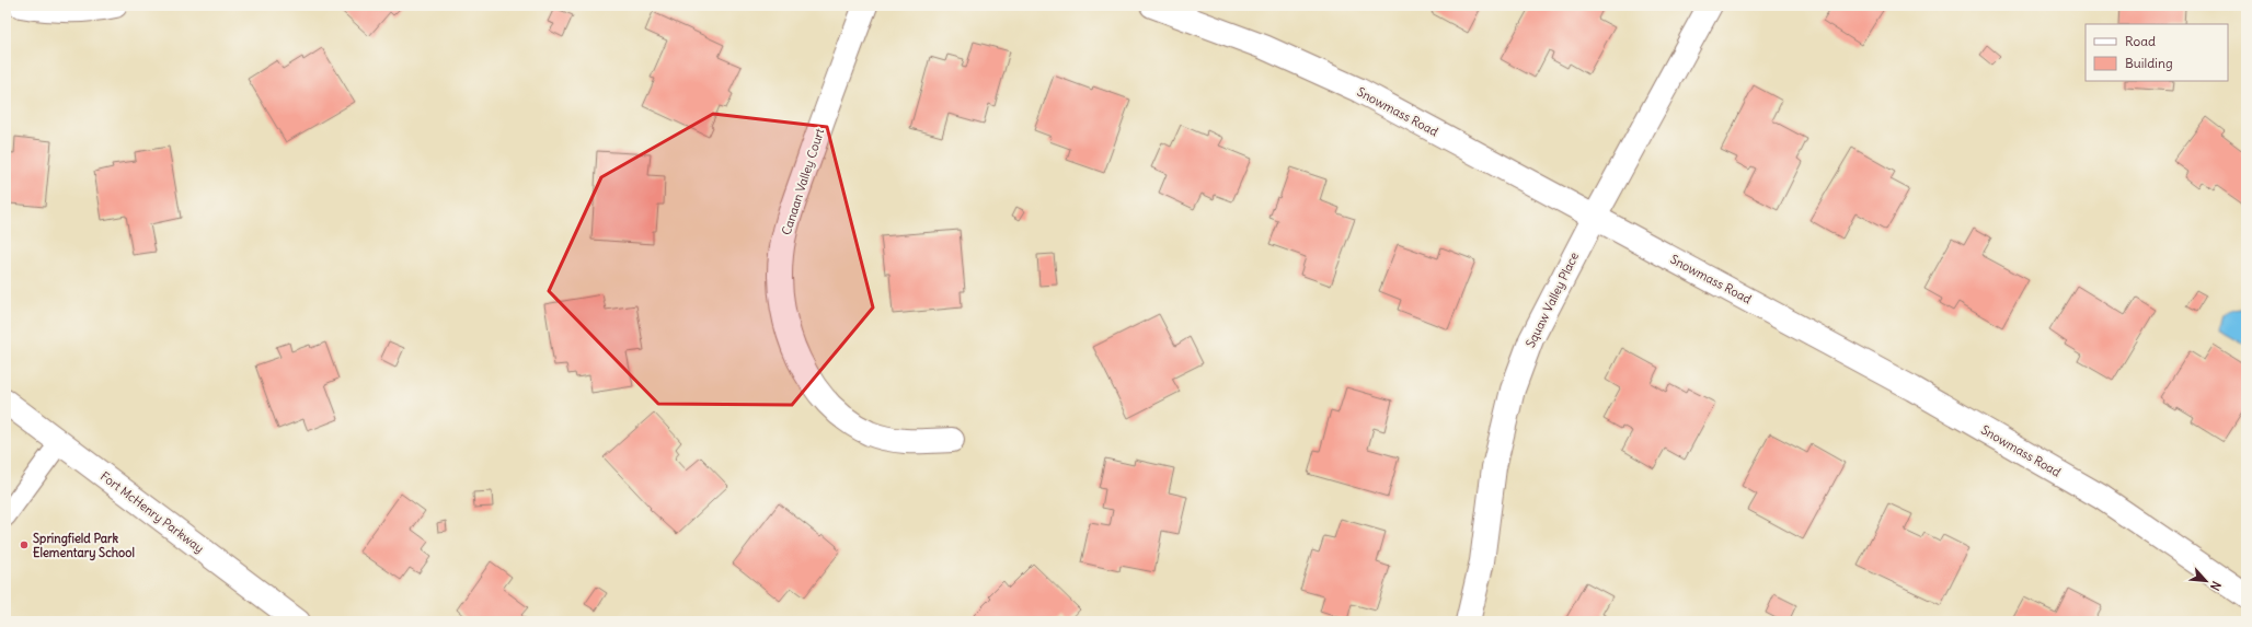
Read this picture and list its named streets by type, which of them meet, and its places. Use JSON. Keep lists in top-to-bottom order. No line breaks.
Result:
{"streets":{"street":["Snowmass Road","Canaan Valley Court","Squaw Valley Place","Fort McHenry Parkway"]},"crossings":[["Snowmass Road","Squaw Valley Place"]],"places":["Springfield Park Elementary School"],"legend":["Road","Building"],"north":"bottom right"}
